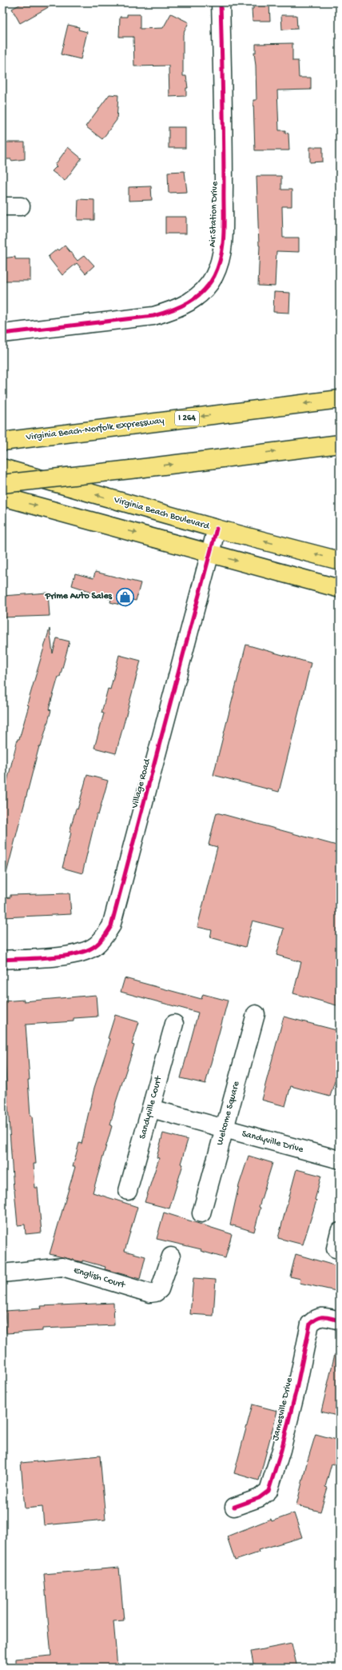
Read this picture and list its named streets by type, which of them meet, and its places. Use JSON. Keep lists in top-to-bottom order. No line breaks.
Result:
{"streets":{"main road":["I 264","Virginia Beach-Norfolk Expressway","Virginia Beach Boulevard"],"street":["Air Station Drive","Village Road","Sandyville Court","Welcome Square","Sandyville Drive","English Court","Jamesville Drive"]},"crossings":[["Virginia Beach Boulevard","Village Road"],["Sandyville Court","Sandyville Drive"],["Welcome Square","Sandyville Drive"]],"places":{"shop":["Prime Auto Sales"]}}
